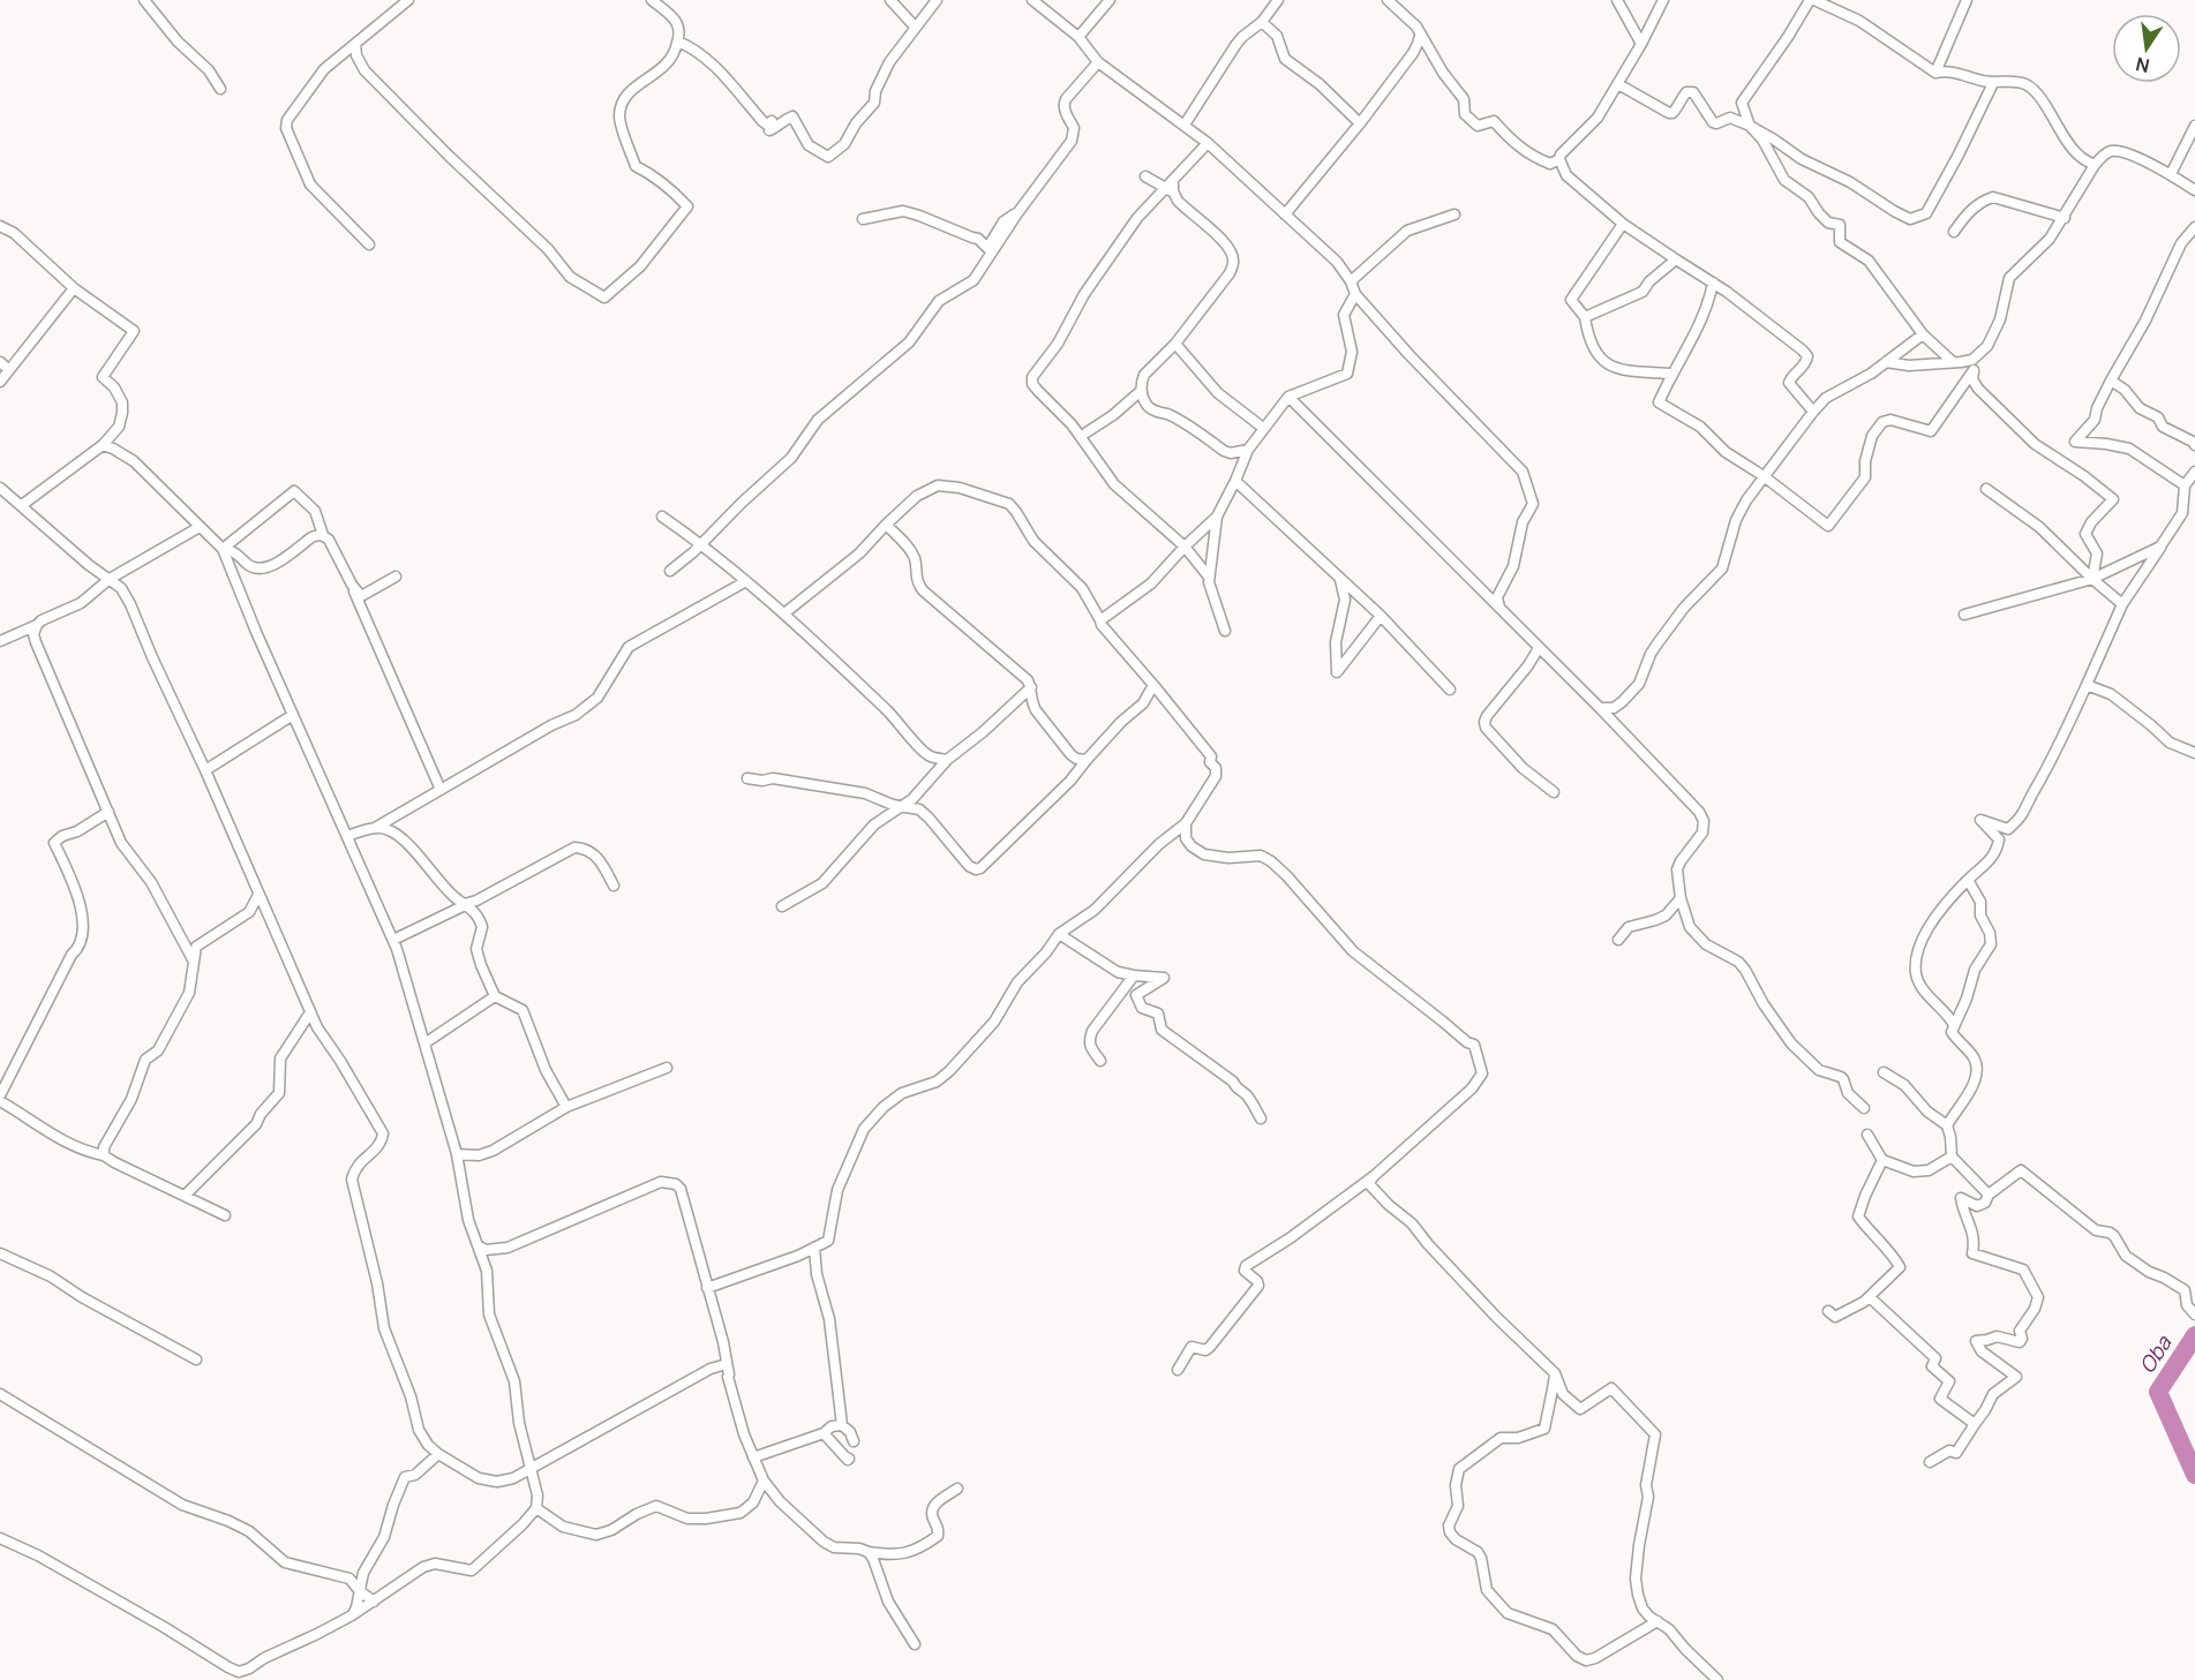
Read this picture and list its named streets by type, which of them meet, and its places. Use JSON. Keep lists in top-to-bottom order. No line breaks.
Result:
{"water":["Oba"],"north":"bottom"}
